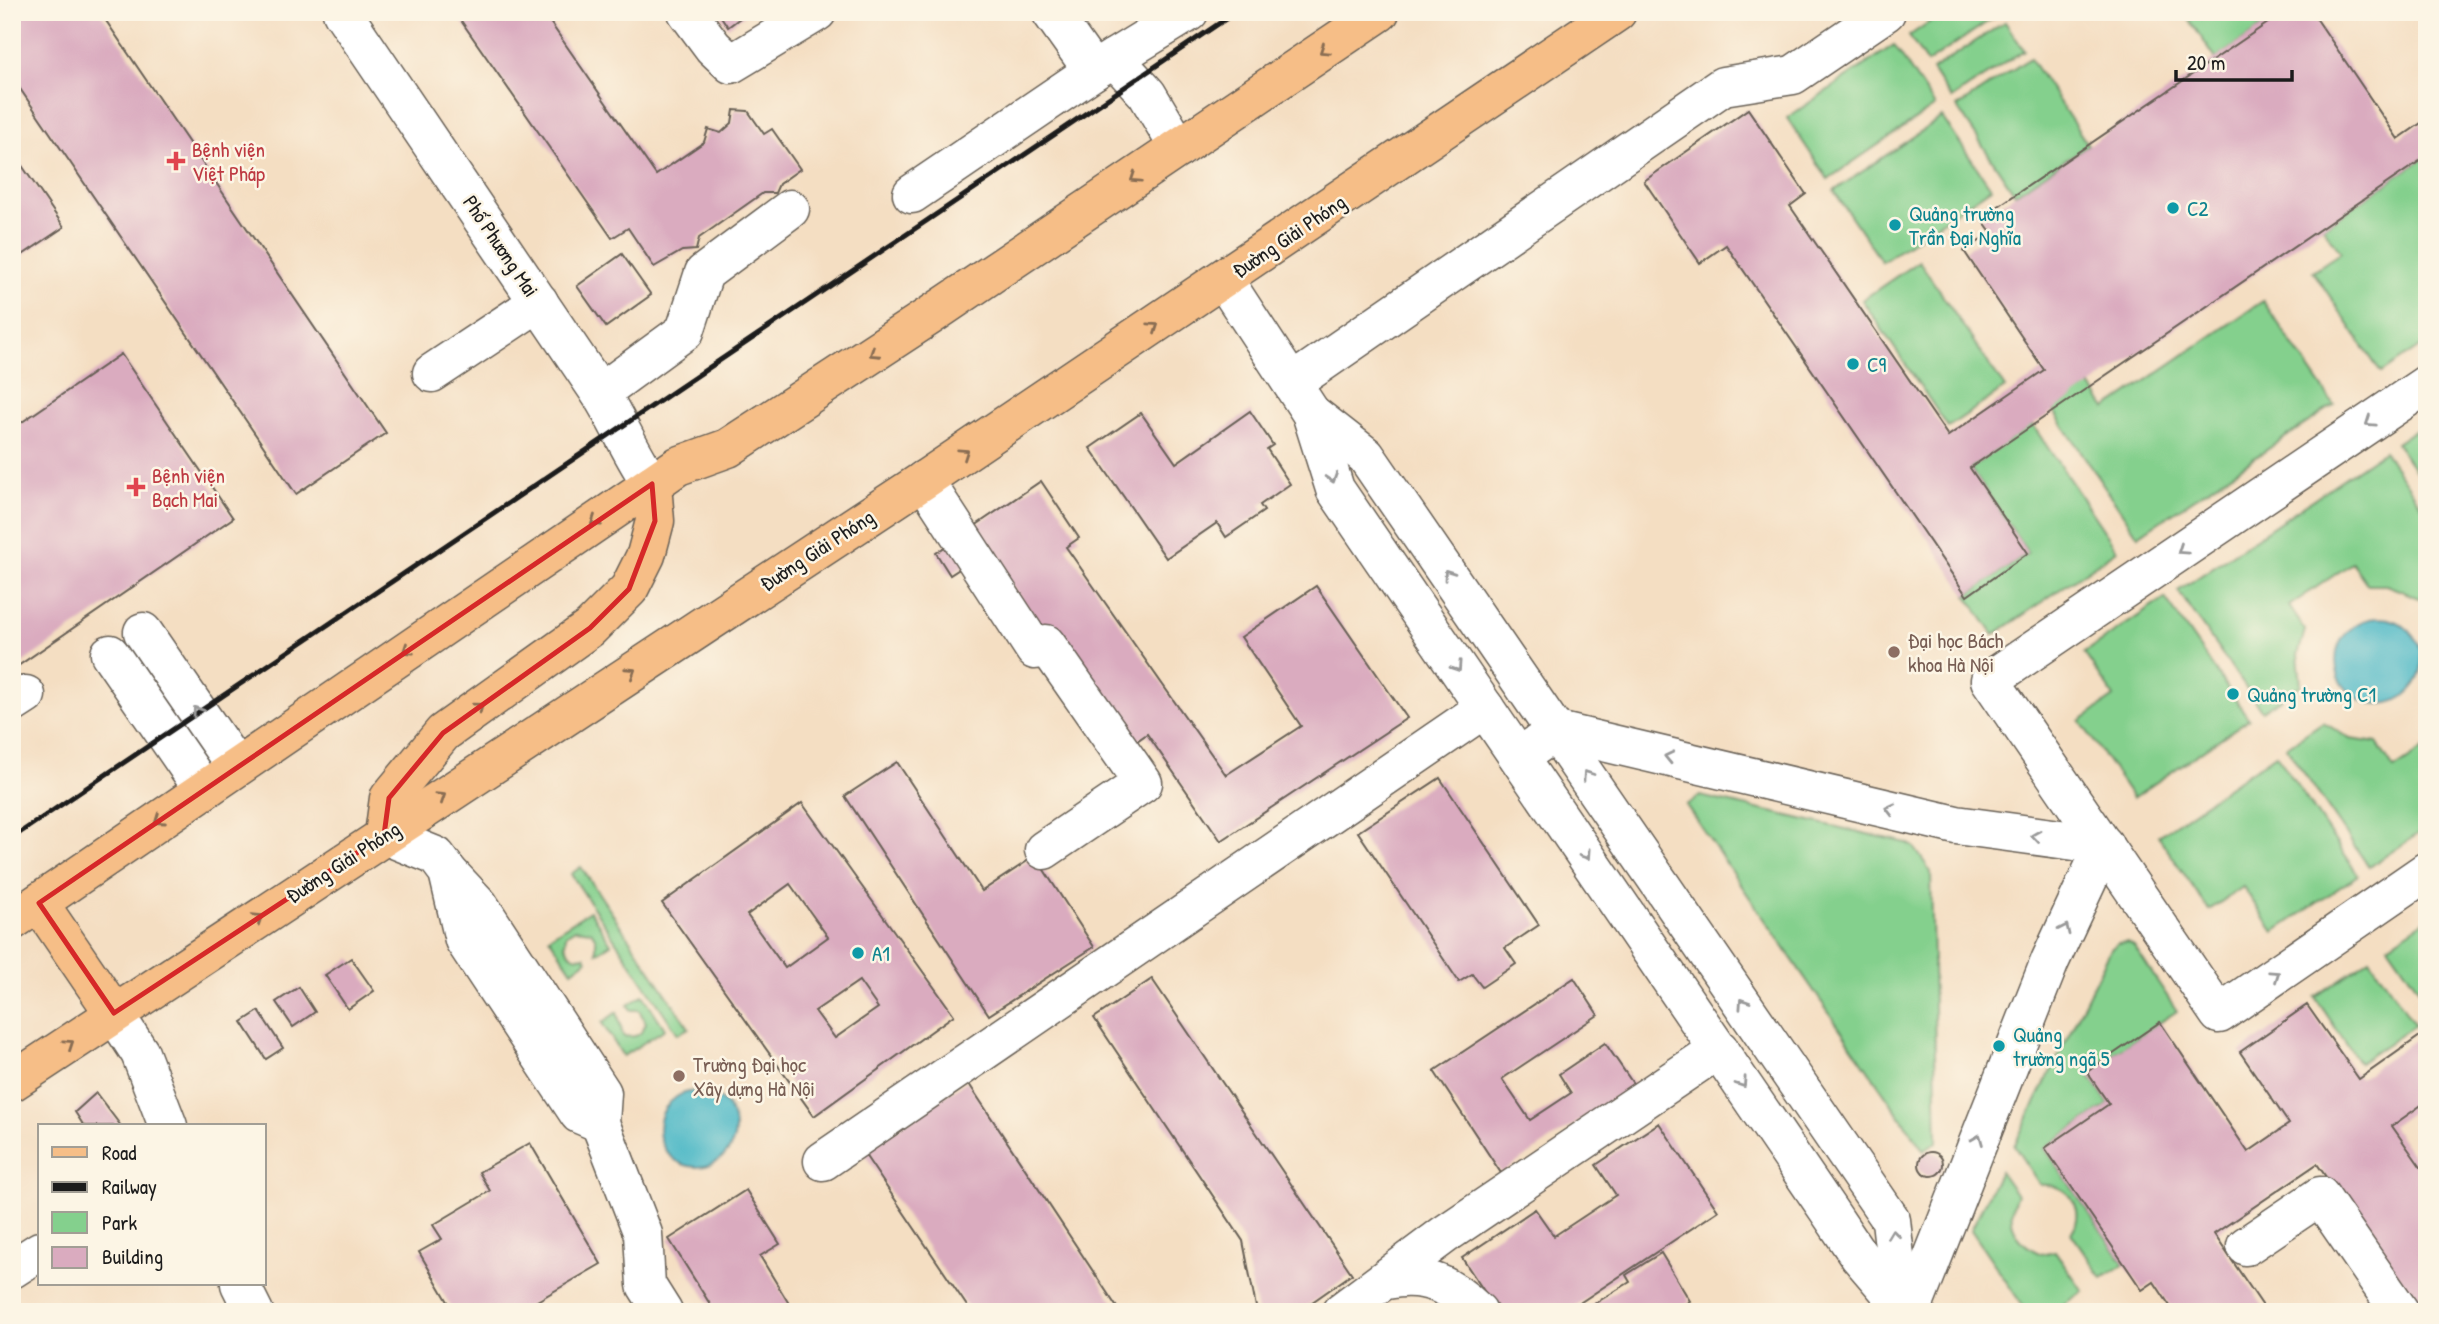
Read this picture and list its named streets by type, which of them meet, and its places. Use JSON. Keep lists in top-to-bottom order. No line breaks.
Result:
{"streets":{"main road":["Đường Giải Phóng"],"street":["Phố Phương Mai"]},"places":{"health":["Bệnh viện Việt Pháp","Bệnh viện Bạch Mai"],"other":["C2","Quảng trường Trần Đại Nghĩa","C9","Đại học Bách khoa Hà Nội","Quảng trường C1","A1","Quảng trường ngã 5","Trường Đại học Xây dựng Hà Nội"]},"legend":["Road","Railway","Park","Building"],"scale_bar":"20 m"}
